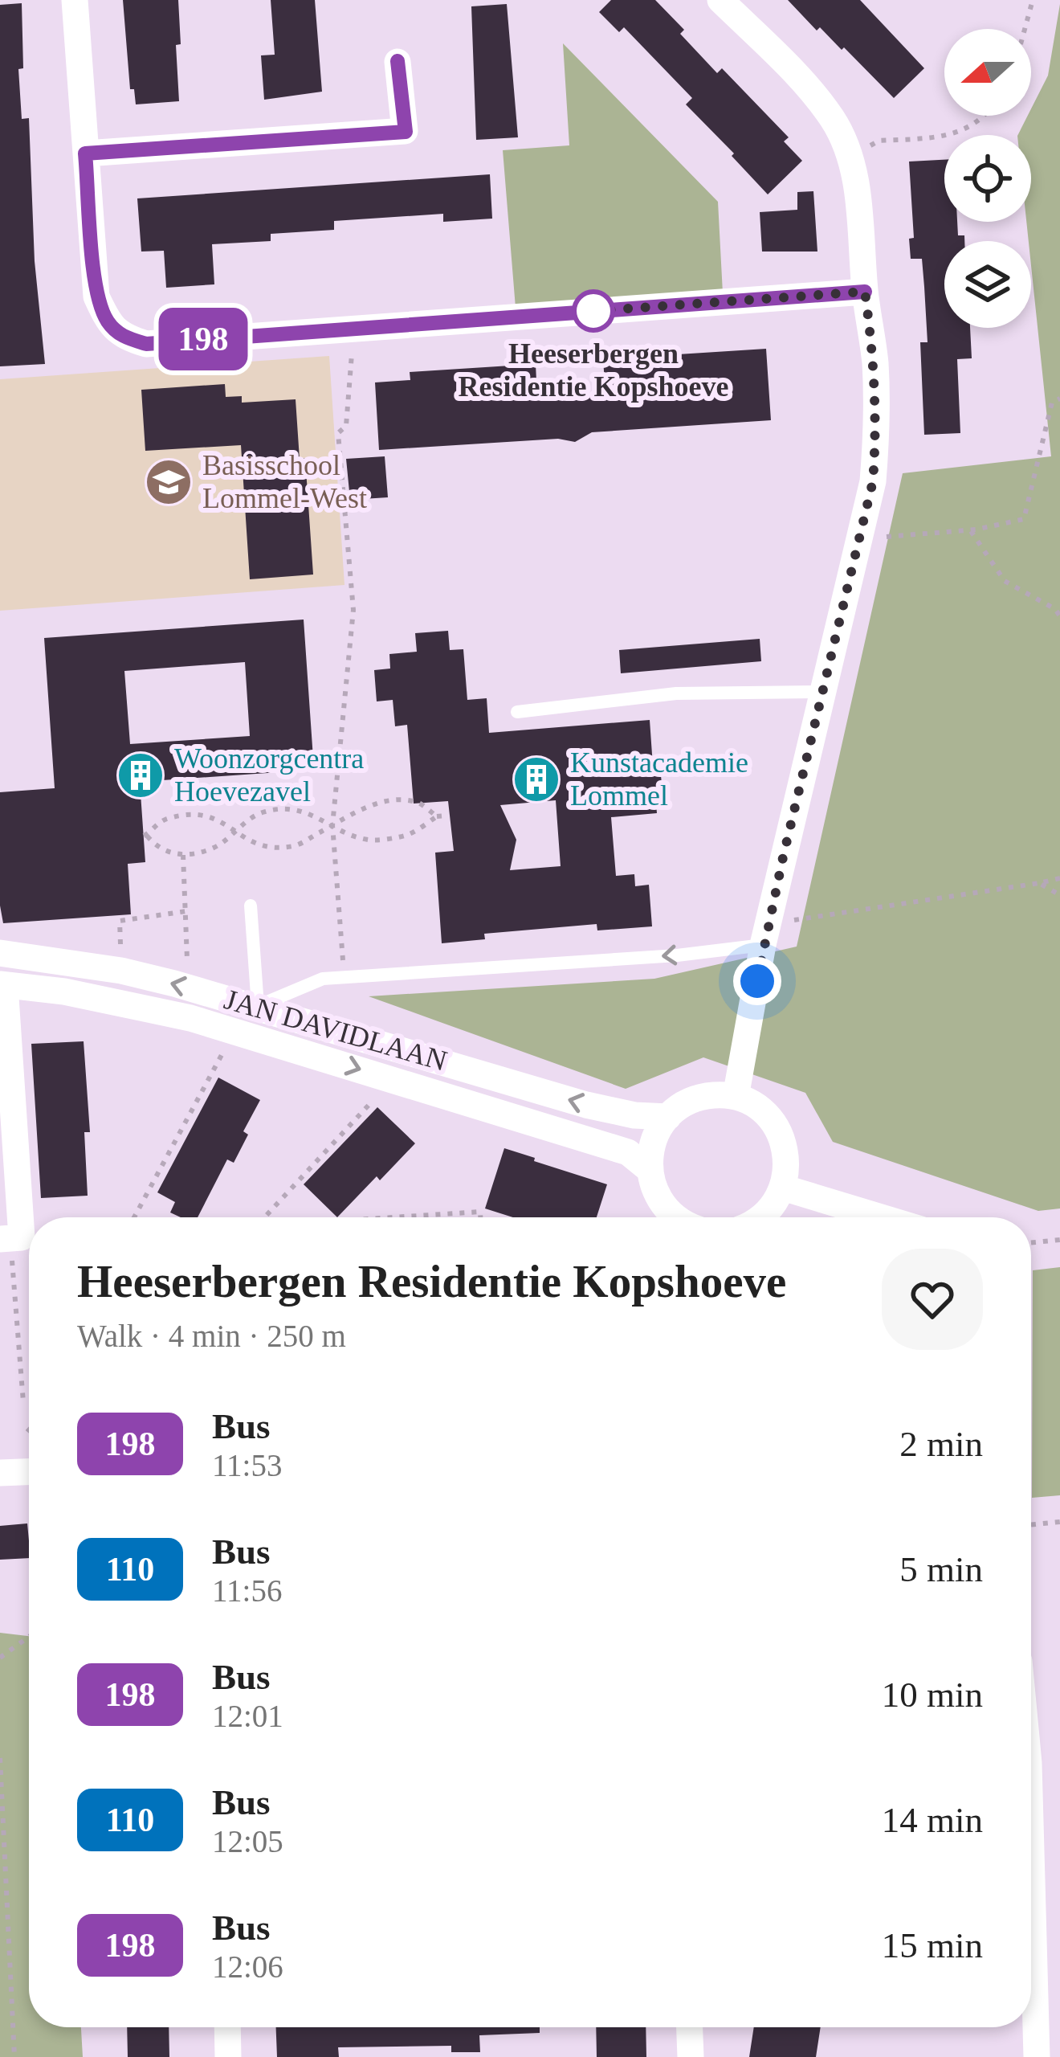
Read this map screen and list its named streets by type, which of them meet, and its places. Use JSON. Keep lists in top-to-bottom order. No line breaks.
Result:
{"streets":{"street":["JAN DAVIDLAAN"]},"places":{"other":["Heeserbergen Residentie Kopshoeve"],"school or university":["Basisschool Lommel-West"],"building":["Woonzorgcentra Hoevezavel","Kunstacademie Lommel"]},"lines":["bus line 198"],"north":"left","page":{"on_map":"198","heading":["Heeserbergen Residentie Kopshoeve","Walk · 4 min · 250 m"],"list":[{"mark":"198","name":"Bus","note":"11:53","value":"2 min"},{"mark":"110","name":"Bus","note":"11:56","value":"5 min"},{"mark":"198","name":"Bus","note":"12:01","value":"10 min"},{"mark":"110","name":"Bus","note":"12:05","value":"14 min"},{"mark":"198","name":"Bus","note":"12:06","value":"15 min"}]}}
